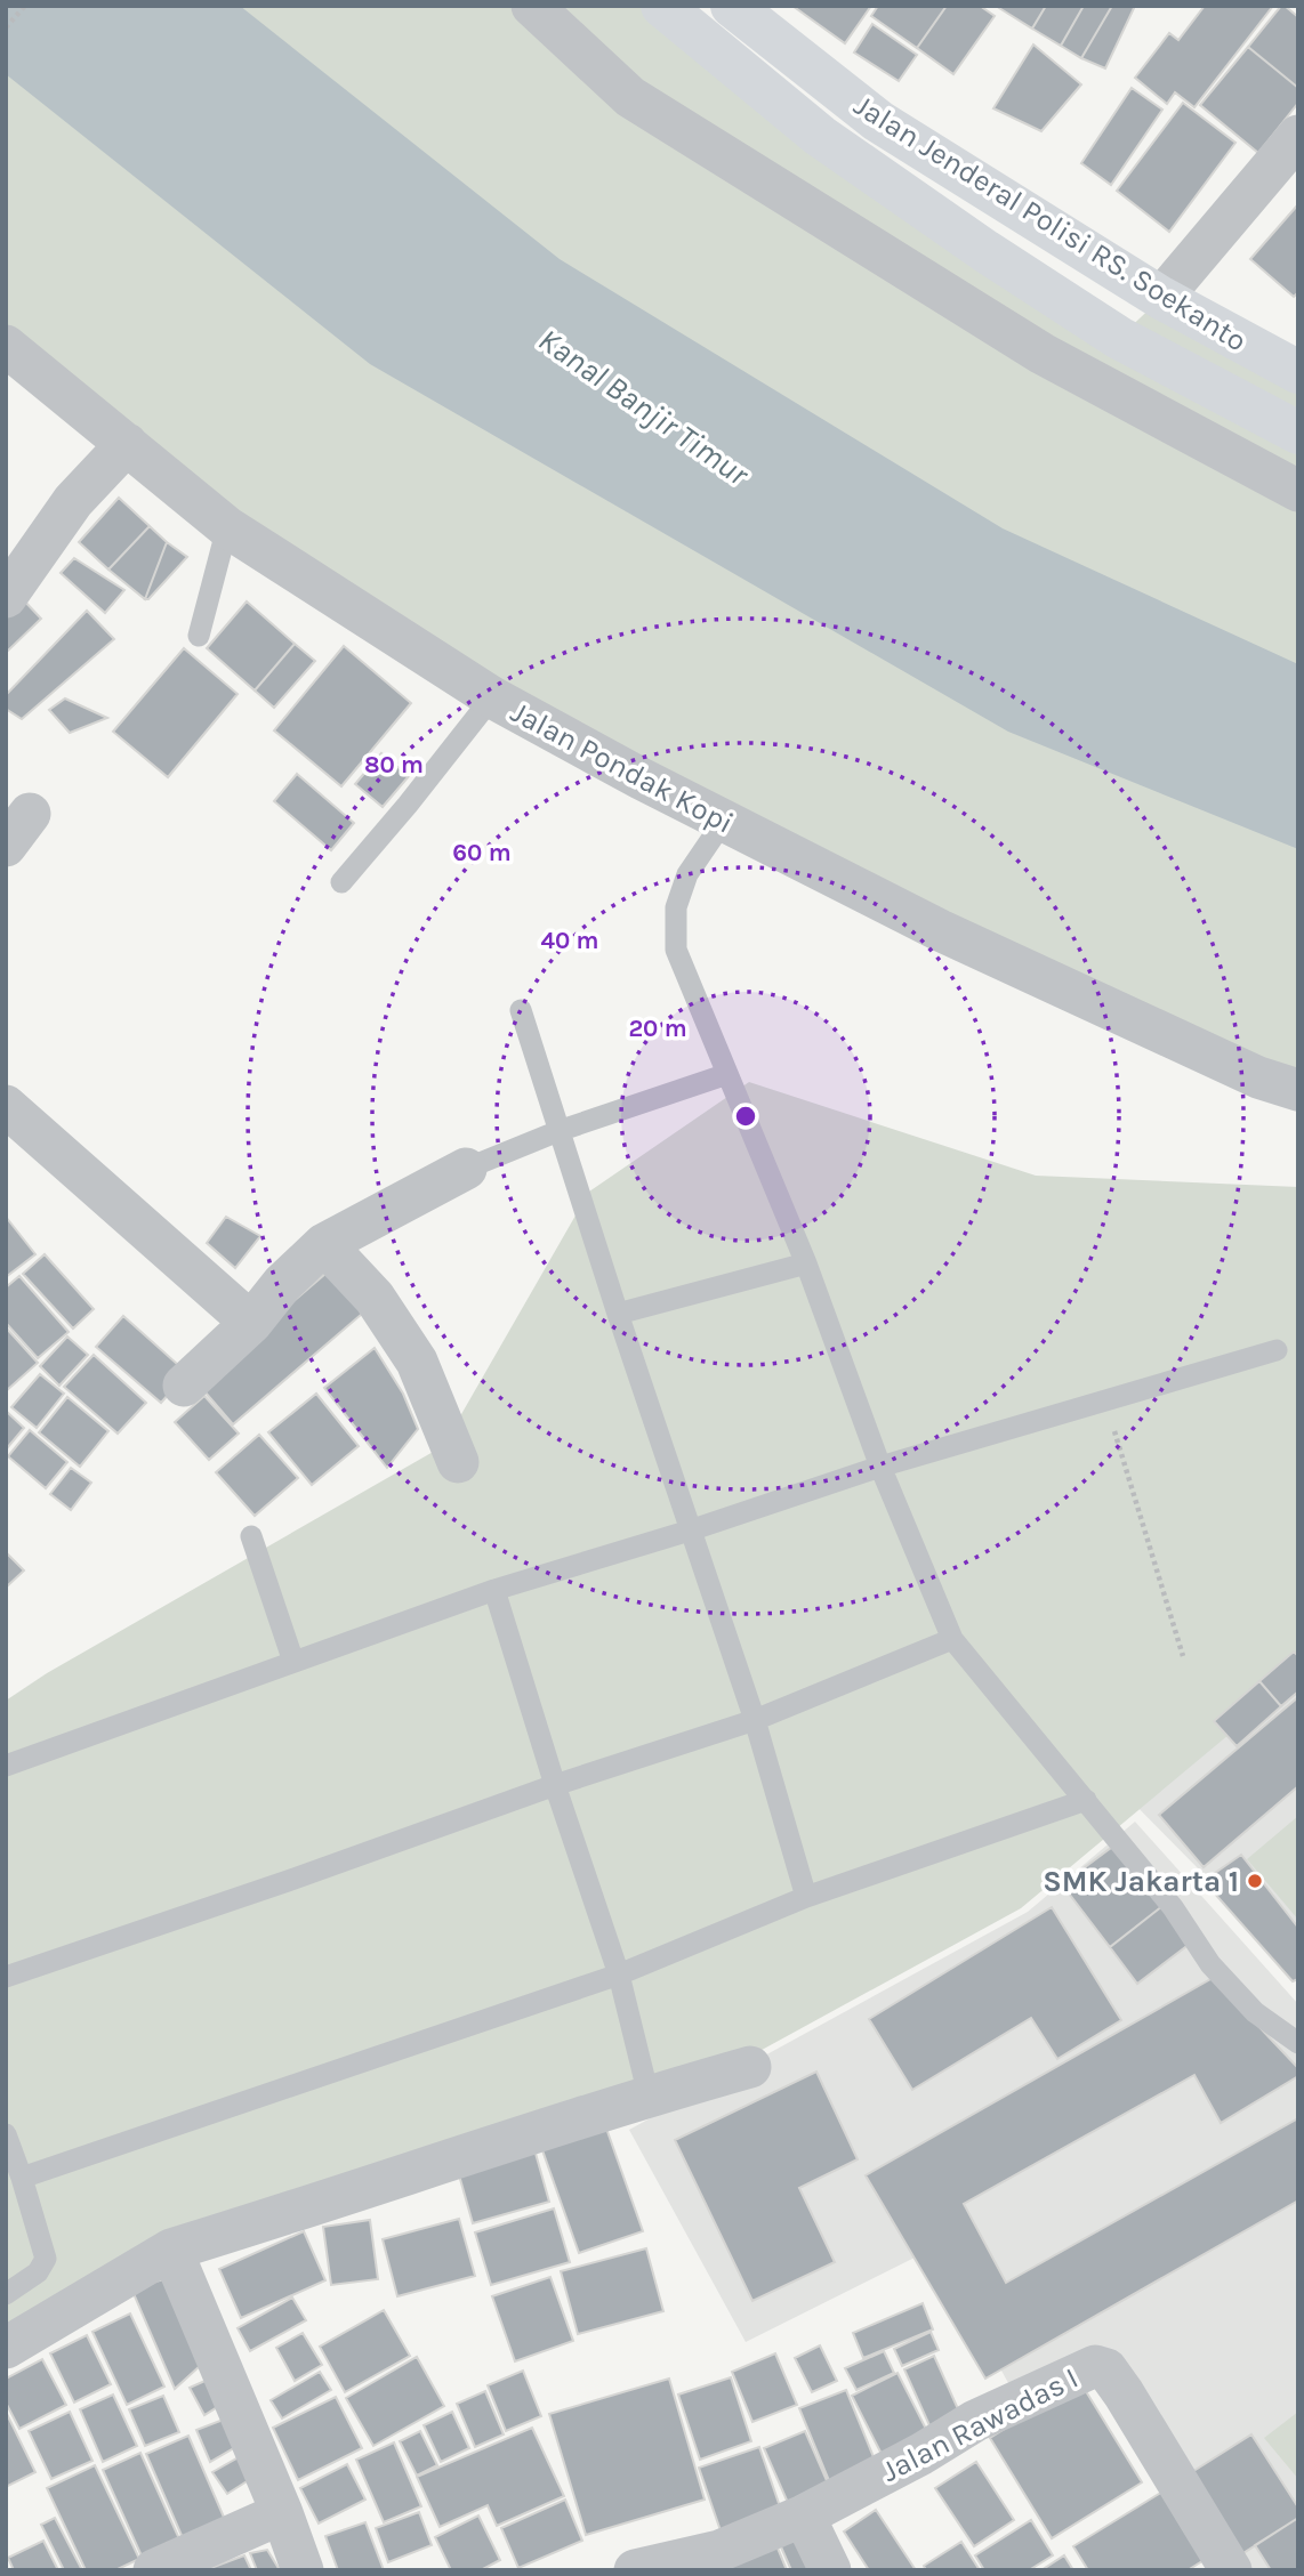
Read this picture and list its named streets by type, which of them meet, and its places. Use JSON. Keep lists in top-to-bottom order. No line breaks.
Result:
{"streets":{"main road":["Jalan Jenderal Polisi RS. Soekanto"],"street":["Jalan Pondak Kopi","Jalan Rawadas I"]},"water":["Kanal Banjir Timur"],"places":["SMK Jakarta 1"],"rings":["80 m","60 m","40 m","20 m"]}
